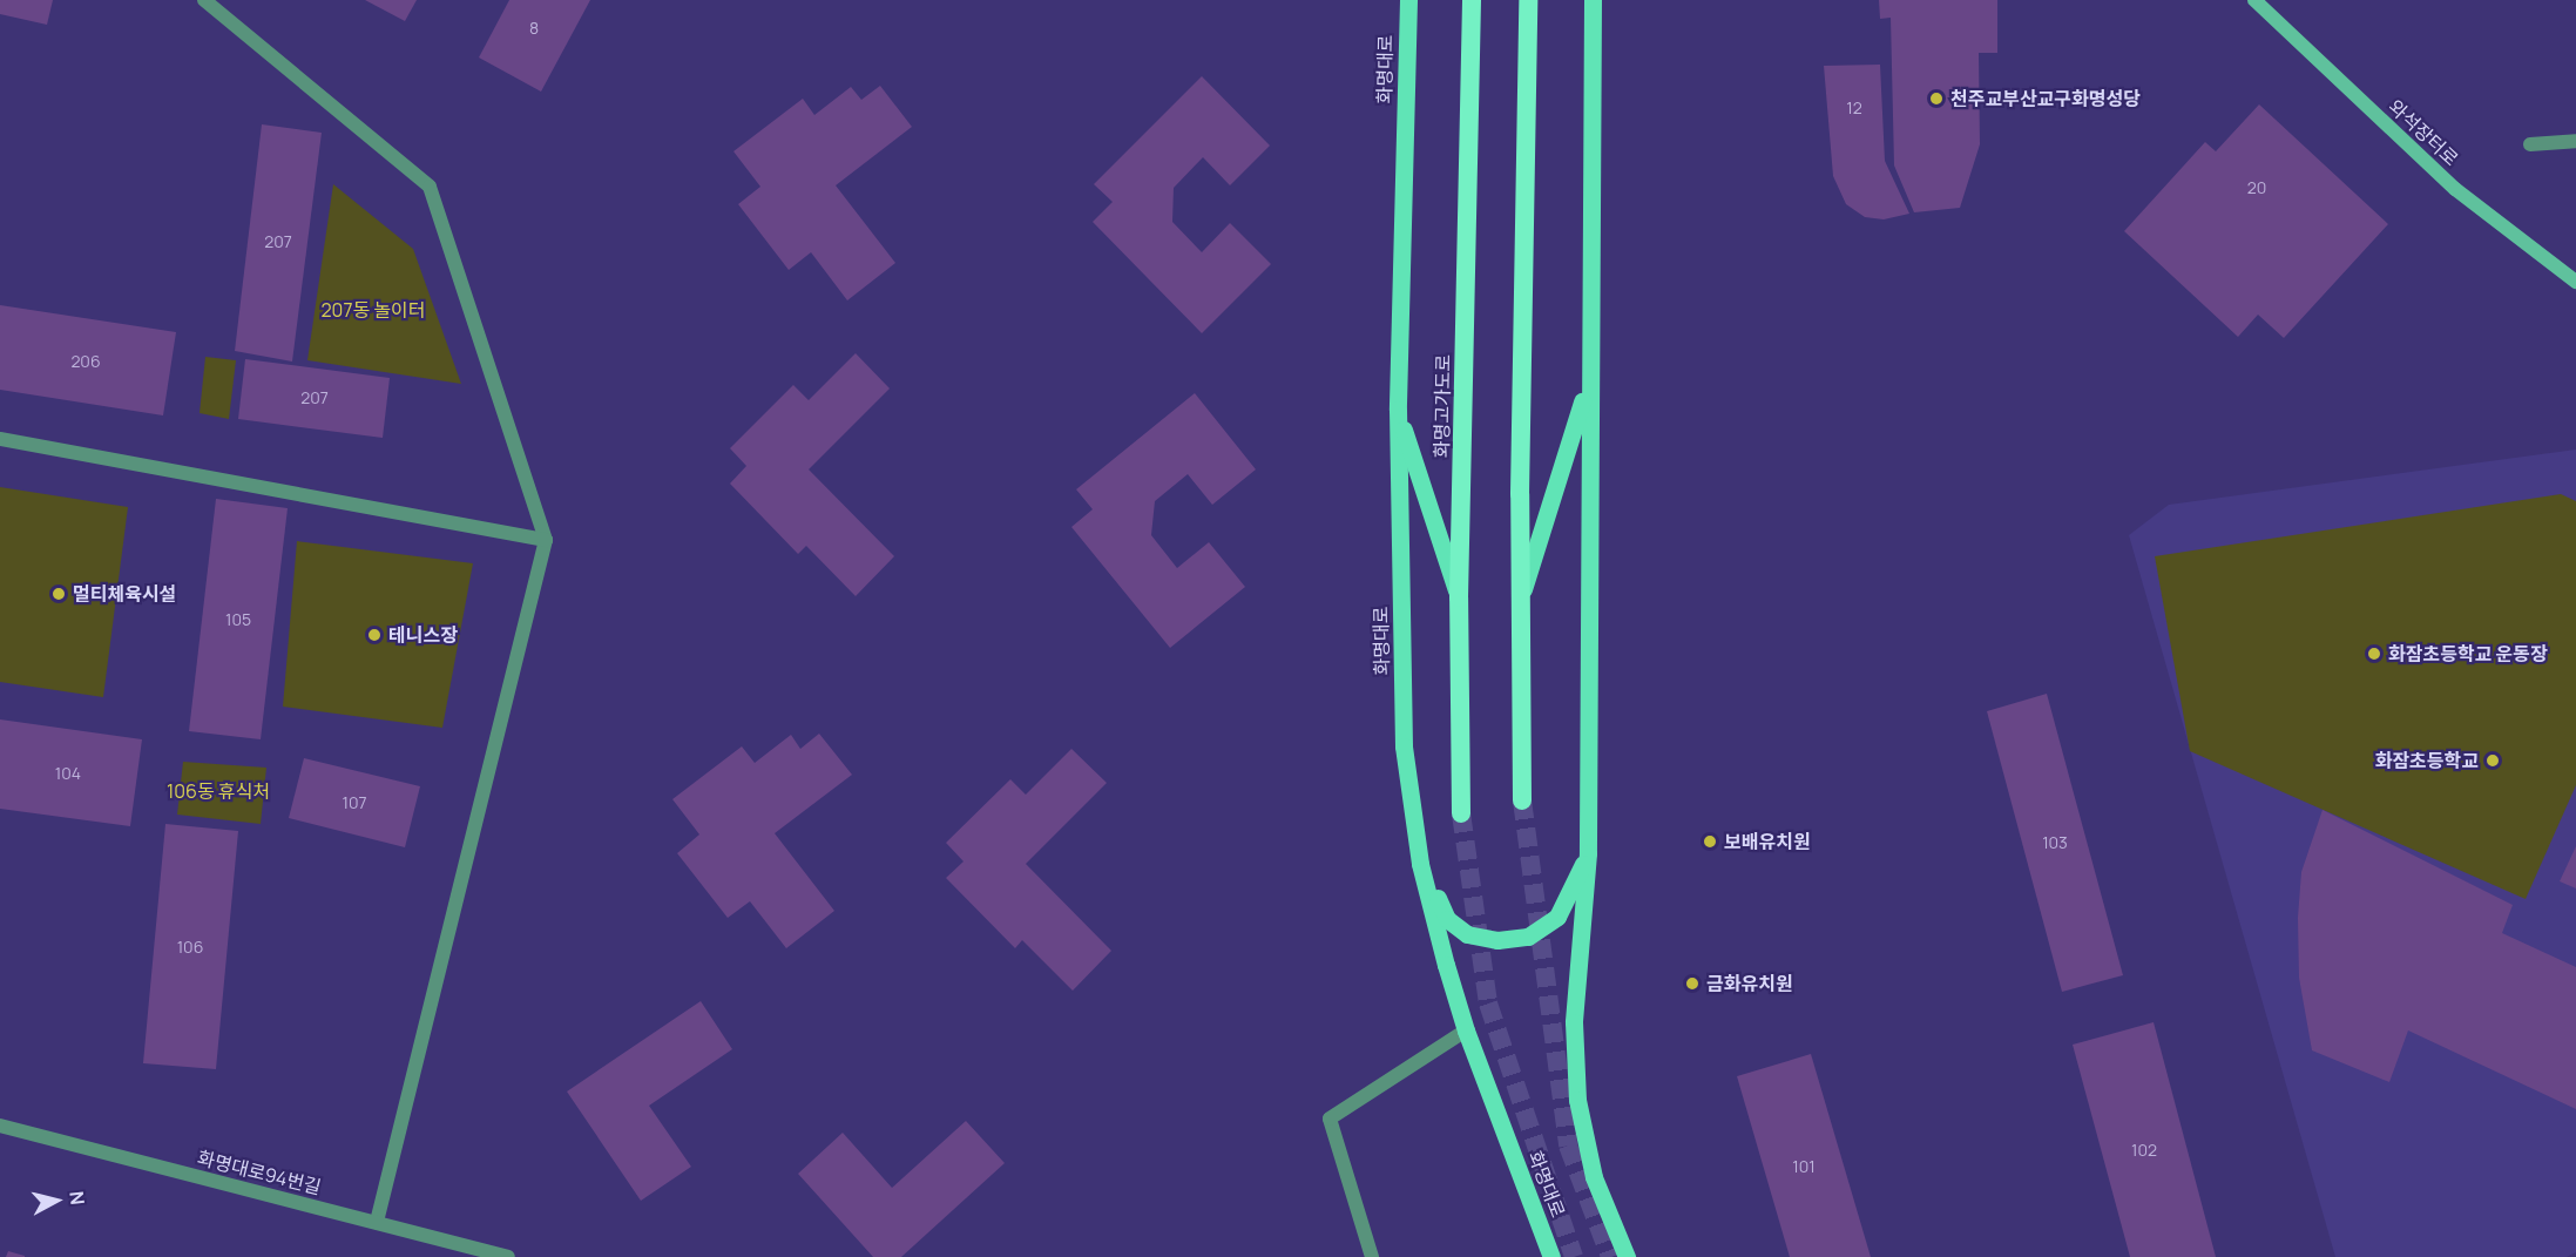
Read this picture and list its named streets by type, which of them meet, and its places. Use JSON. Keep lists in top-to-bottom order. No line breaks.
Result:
{"streets":{"highway":["화명고가도로"],"main road":["화명대로","와석장터로"],"street":["화명대로94번길"]},"parks":["207동 놀이터","106동 휴식처"],"places":["천주교부산교구화명성당","멀티체육시설","테니스장","화잠초등학교 운동장","화잠초등학교","보배유치원","금화유치원"],"house_numbers":["8","12","20","207","206","207","105","104","107","103","106","102","101"],"north":"right"}
